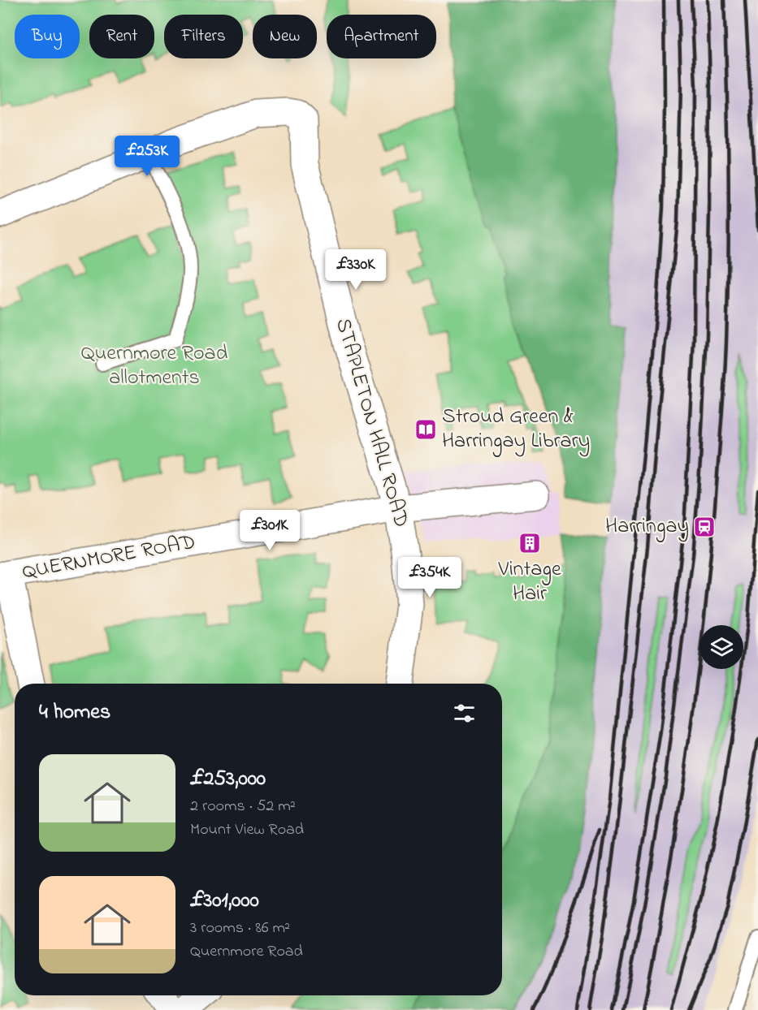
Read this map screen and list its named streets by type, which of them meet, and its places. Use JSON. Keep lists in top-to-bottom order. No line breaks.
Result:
{"streets":{"street":["STAPLETON HALL ROAD","QUERNMORE ROAD"]},"crossings":[["STAPLETON HALL ROAD","QUERNMORE ROAD"]],"parks":["Quernmore Road allotments"],"places":{"library":["Stroud Green & Harringay Library"],"station":["Harringay"],"building":["Vintage Hair"]},"page":{"chip":["Buy","Rent","Filters","New","Apartment"],"price":["£253K","£330K","£301K","£354K"],"heading":"4 homes","list":[{"name":"£253,000","note":"2 rooms · 52 m² · Mount View Road"},{"name":"£301,000","note":"3 rooms · 86 m² · Quernmore Road"}]}}
